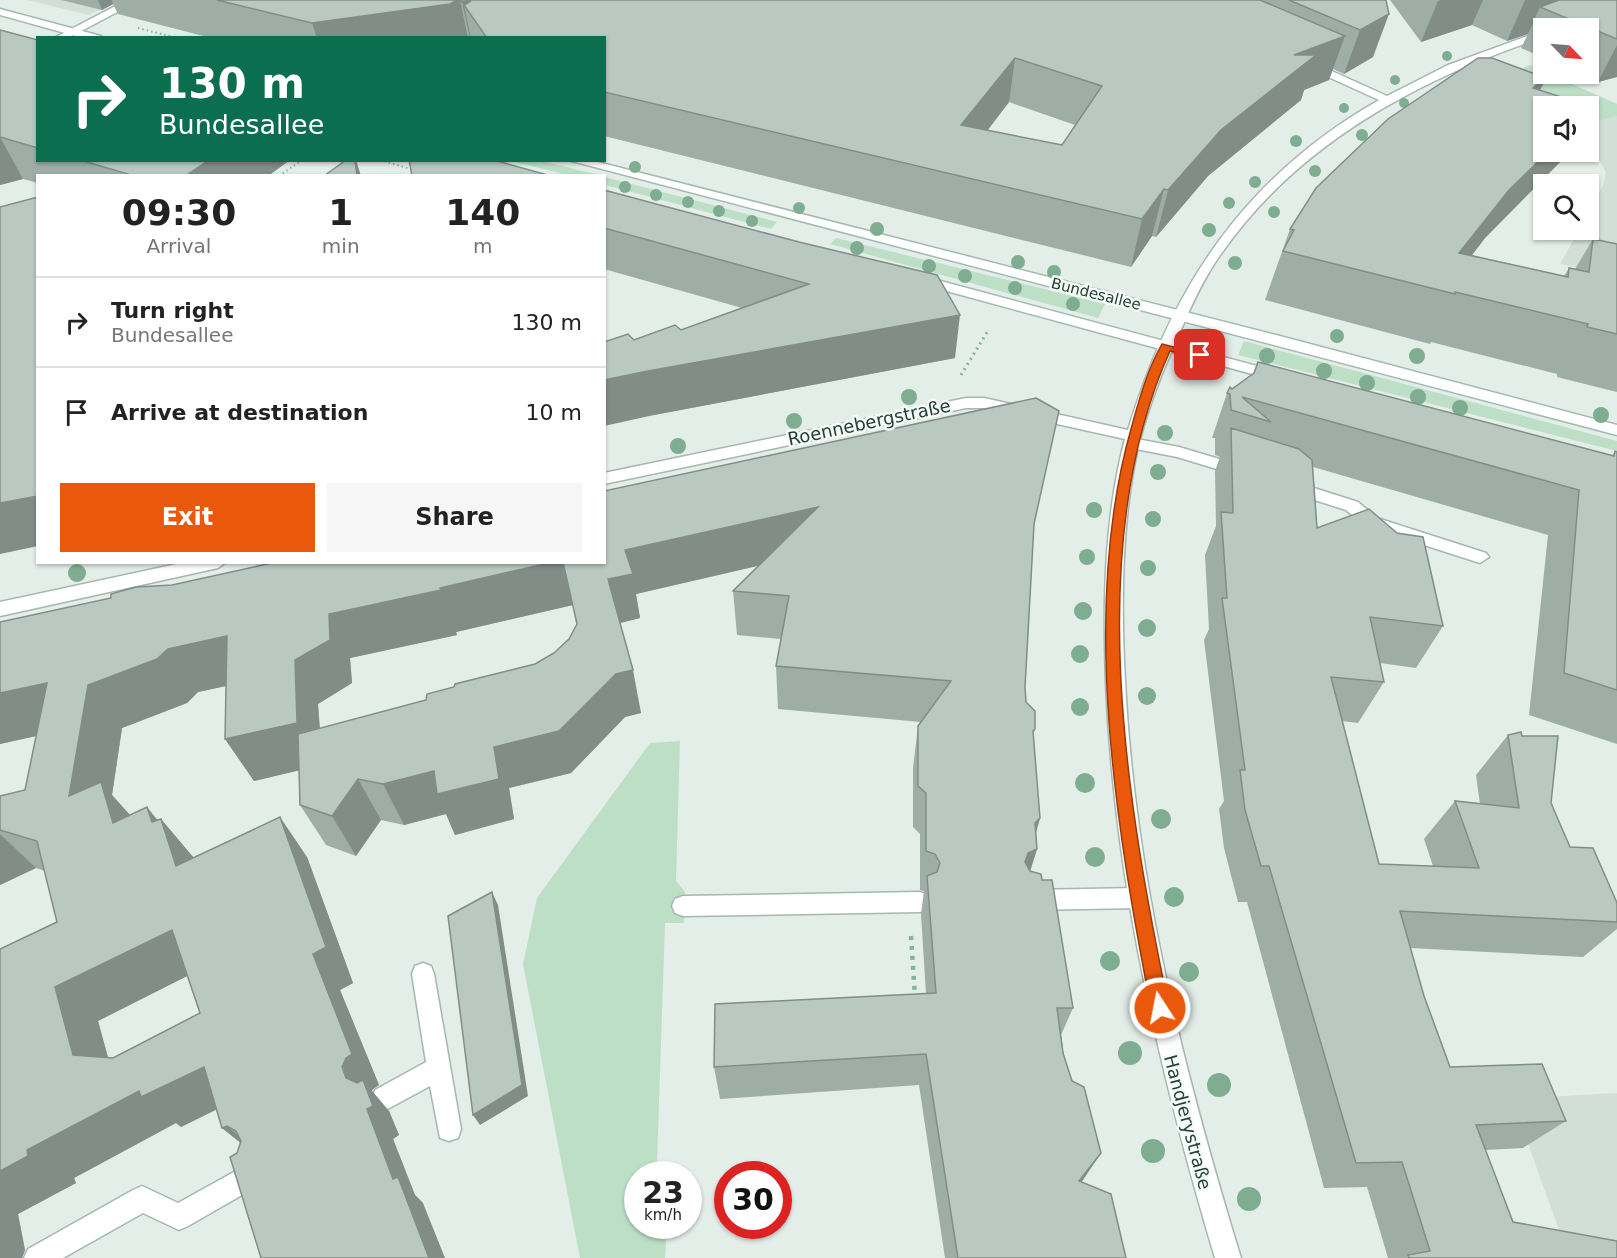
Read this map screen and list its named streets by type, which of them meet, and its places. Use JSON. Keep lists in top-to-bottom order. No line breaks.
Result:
{"streets":{"street":["Bundesallee","Roennebergstraße","Handjerystraße"]},"crossings":[["Bundesallee","Handjerystraße"],["Roennebergstraße","Handjerystraße"]],"north":"bottom right","page":{"turn":["130 m","Bundesallee"],"eta":["09:30","Arrival","1","min","140","m"],"list":[{"name":"Turn right","note":"Bundesallee","value":"130 m"},{"name":"Arrive at destination","value":"10 m"}],"buttons":["Exit","Share"],"speed":"23 km/h","limit":"30"}}
